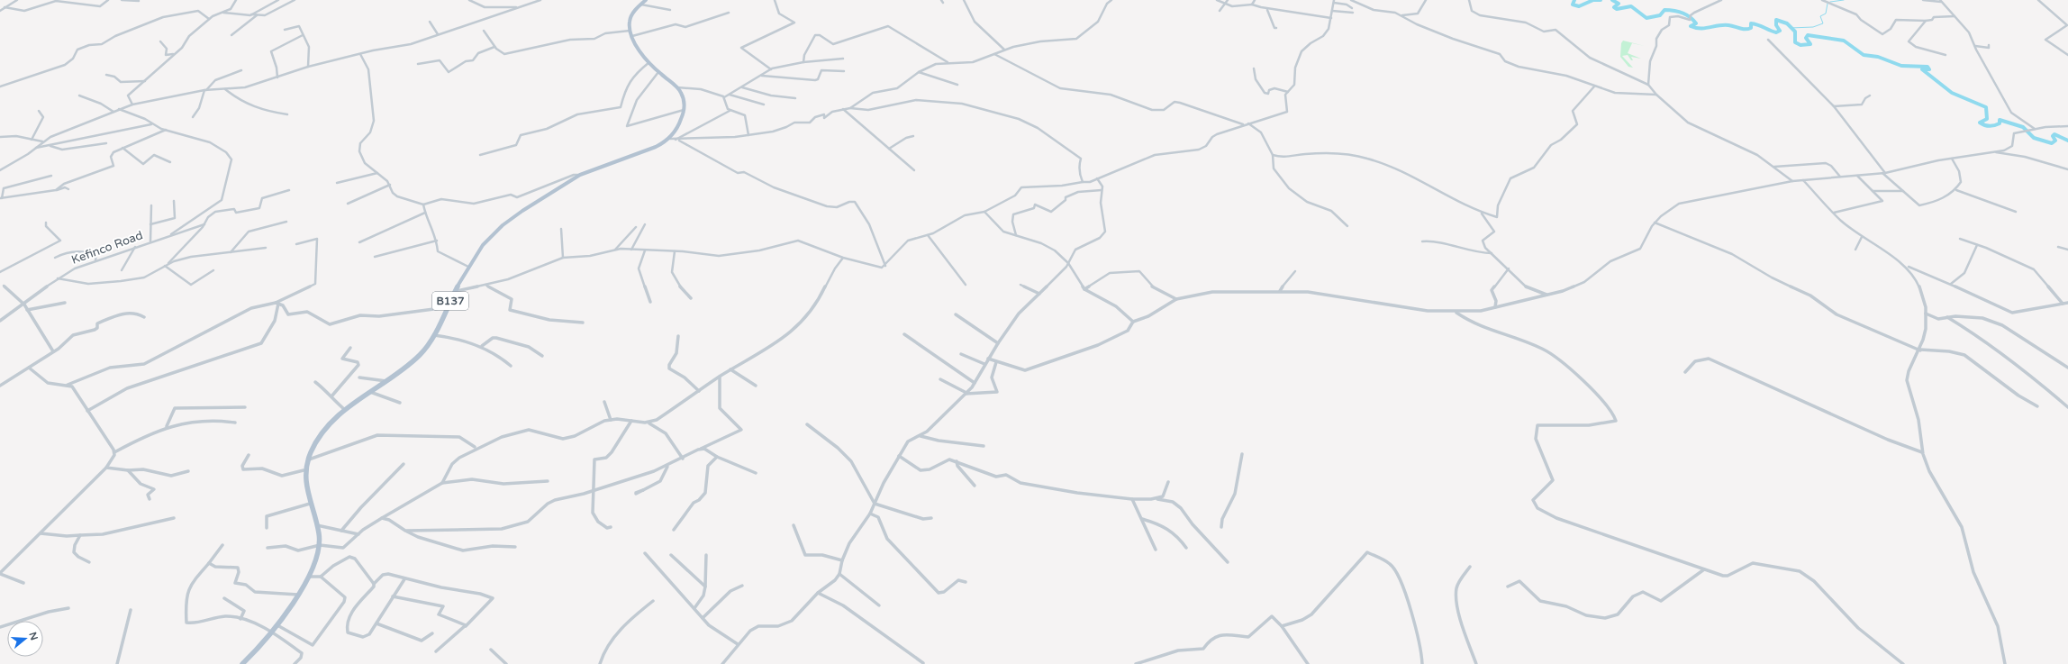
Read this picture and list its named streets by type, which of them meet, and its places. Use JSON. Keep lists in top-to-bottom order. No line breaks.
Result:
{"streets":{"main road":["B137"],"street":["Kefinco Road"]},"north":"right"}
